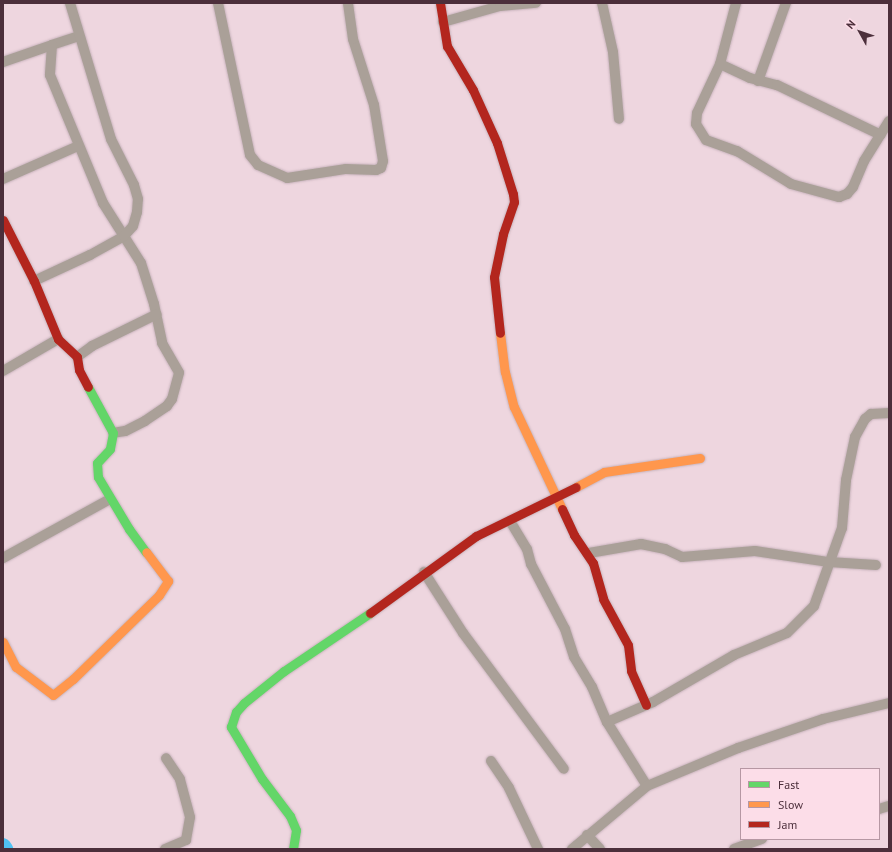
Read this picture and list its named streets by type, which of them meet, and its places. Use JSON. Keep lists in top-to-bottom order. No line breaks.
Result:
{"legend":["Fast","Slow","Jam"],"north":"top left"}
